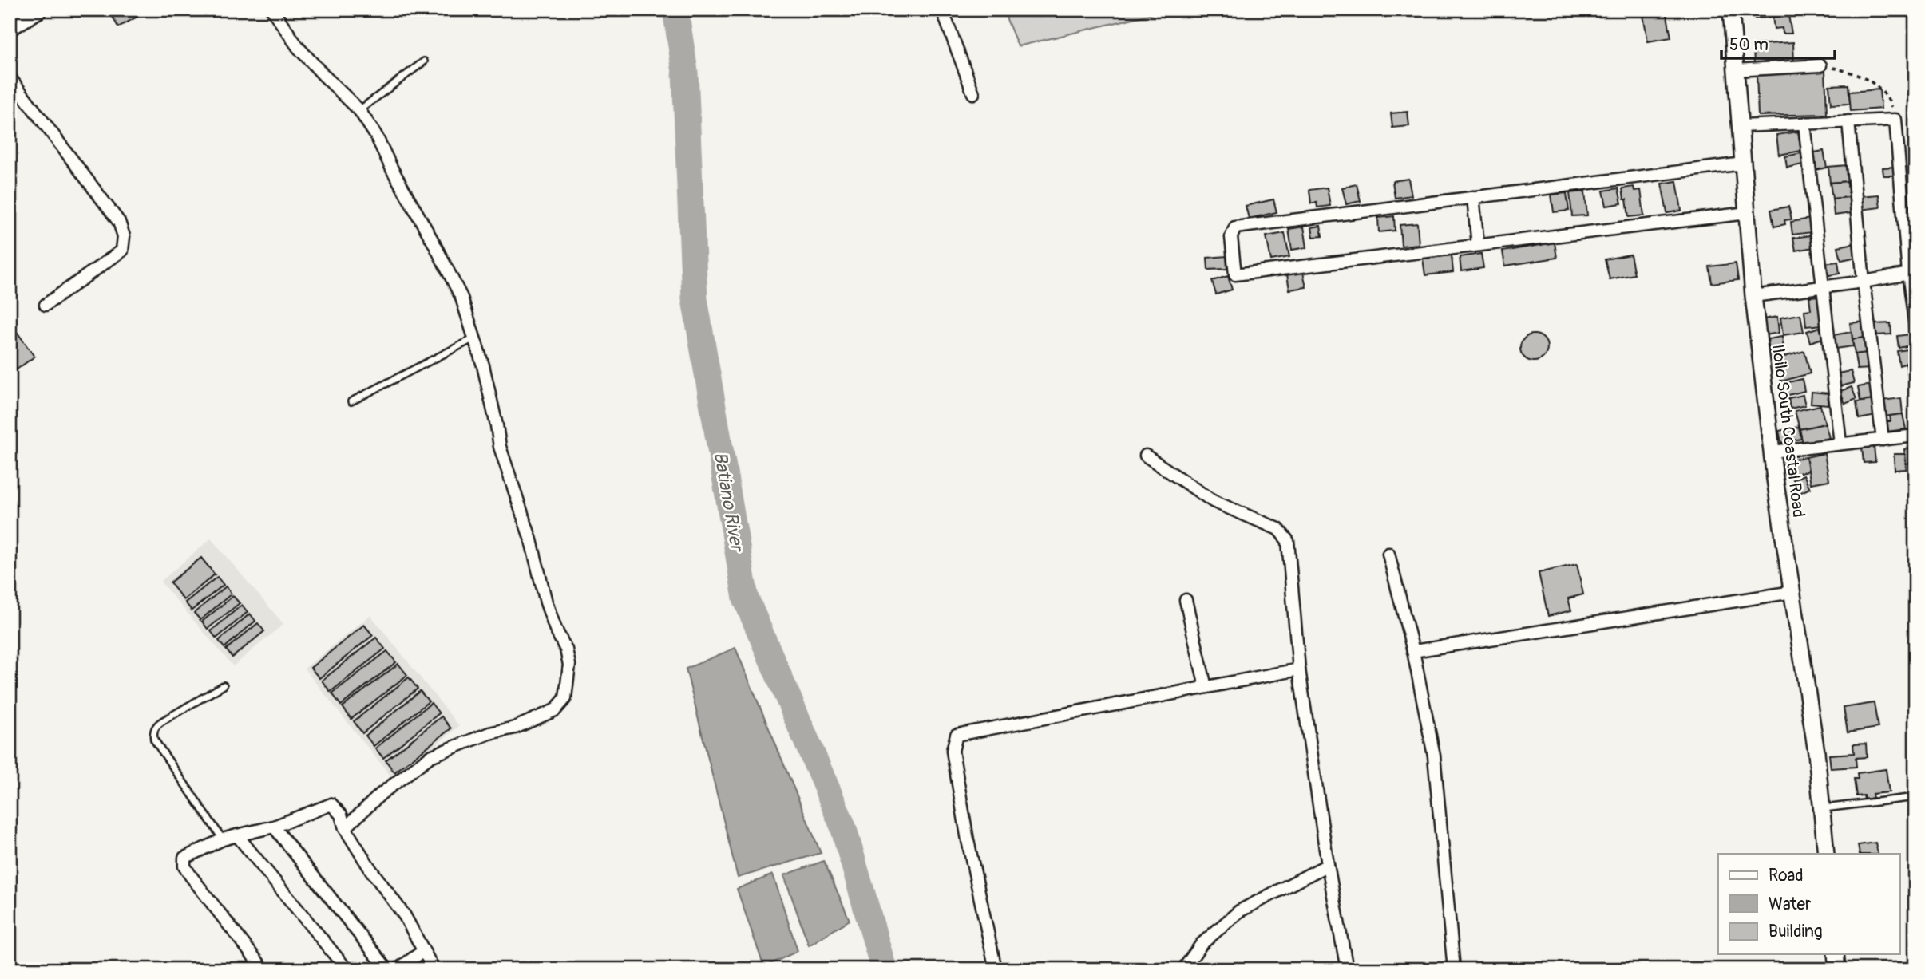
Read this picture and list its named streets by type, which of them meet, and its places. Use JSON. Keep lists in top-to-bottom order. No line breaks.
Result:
{"streets":{"street":["Iloilo South Coastal Road"]},"water":["Batiano River"],"legend":["Road","Water","Building"],"scale_bar":"50 m"}
